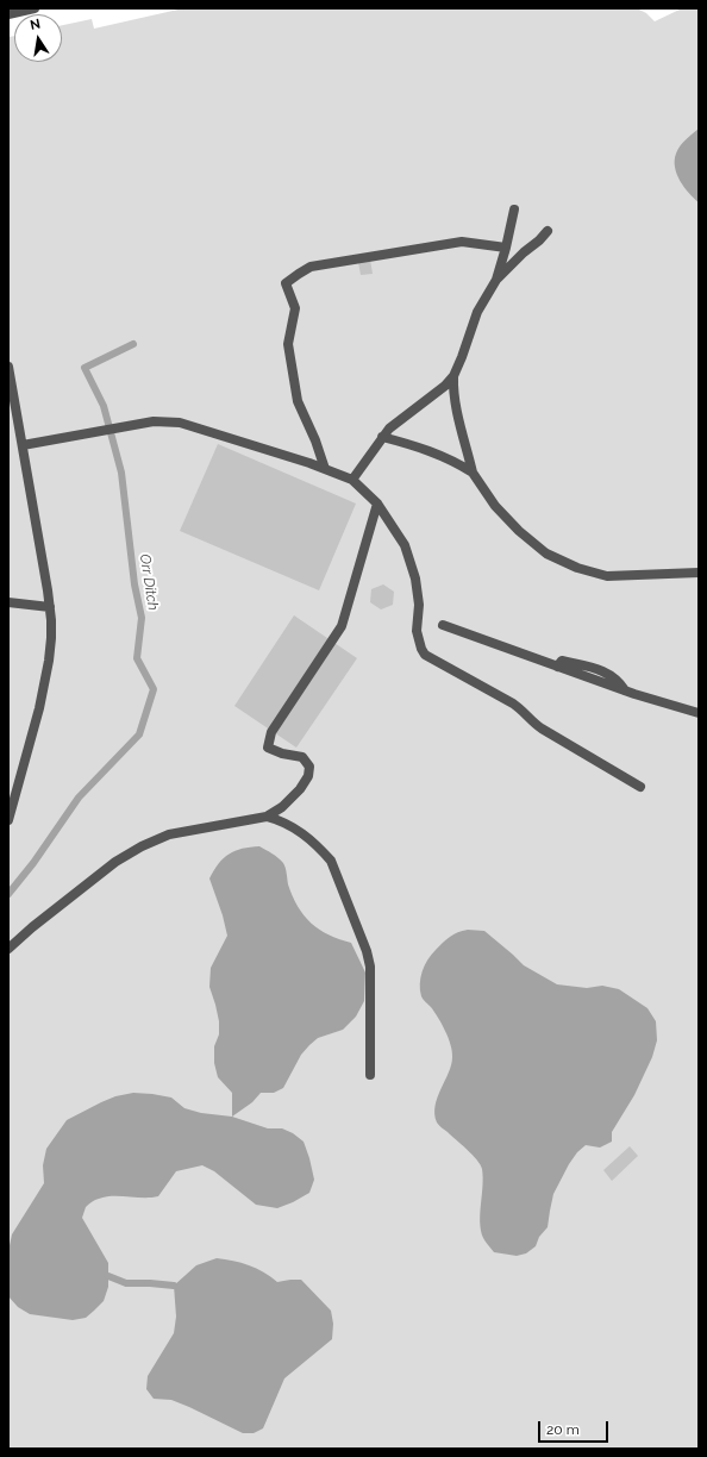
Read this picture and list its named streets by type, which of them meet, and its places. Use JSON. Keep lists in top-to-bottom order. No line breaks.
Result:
{"water":["Orr Ditch"],"scale_bar":"20 m","north":"top"}
